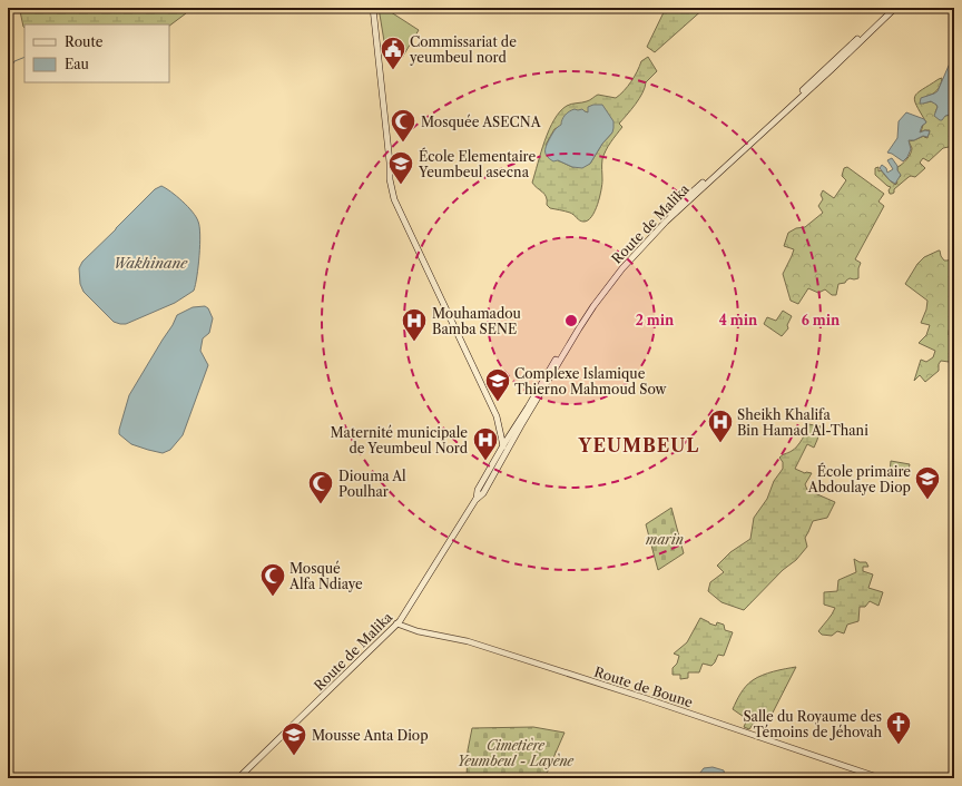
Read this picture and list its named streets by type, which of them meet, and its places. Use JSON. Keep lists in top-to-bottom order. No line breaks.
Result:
{"streets":{"main road":["Route de Malika"],"street":["Route de Boune"]},"crossings":[["Route de Malika","Route de Boune"]],"districts":["YEUMBEUL"],"water":["Wakhinane"],"parks":["marin","Cimetière Yeumbeul - Layène"],"places":{"public building":["Commissariat de yeumbeul nord"],"mosque":["Mosquée ASECNA","Diouma Al Poulhar","Mosqué Alfa Ndiaye"],"school or university":["École Elementaire Yeumbeul asecna","Complexe Islamique Thierno Mahmoud Sow","École primaire Abdoulaye Diop","Mousse Anta Diop"],"hospital":["Mouhamadou Bamba SENE","Sheikh Khalifa Bin Hamad Al-Thani","Maternité municipale de Yeumbeul Nord"],"church":["Salle du Royaume des Témoins de Jéhovah"]},"legend":["Route","Eau"],"rings":["2 min","4 min","6 min"]}
